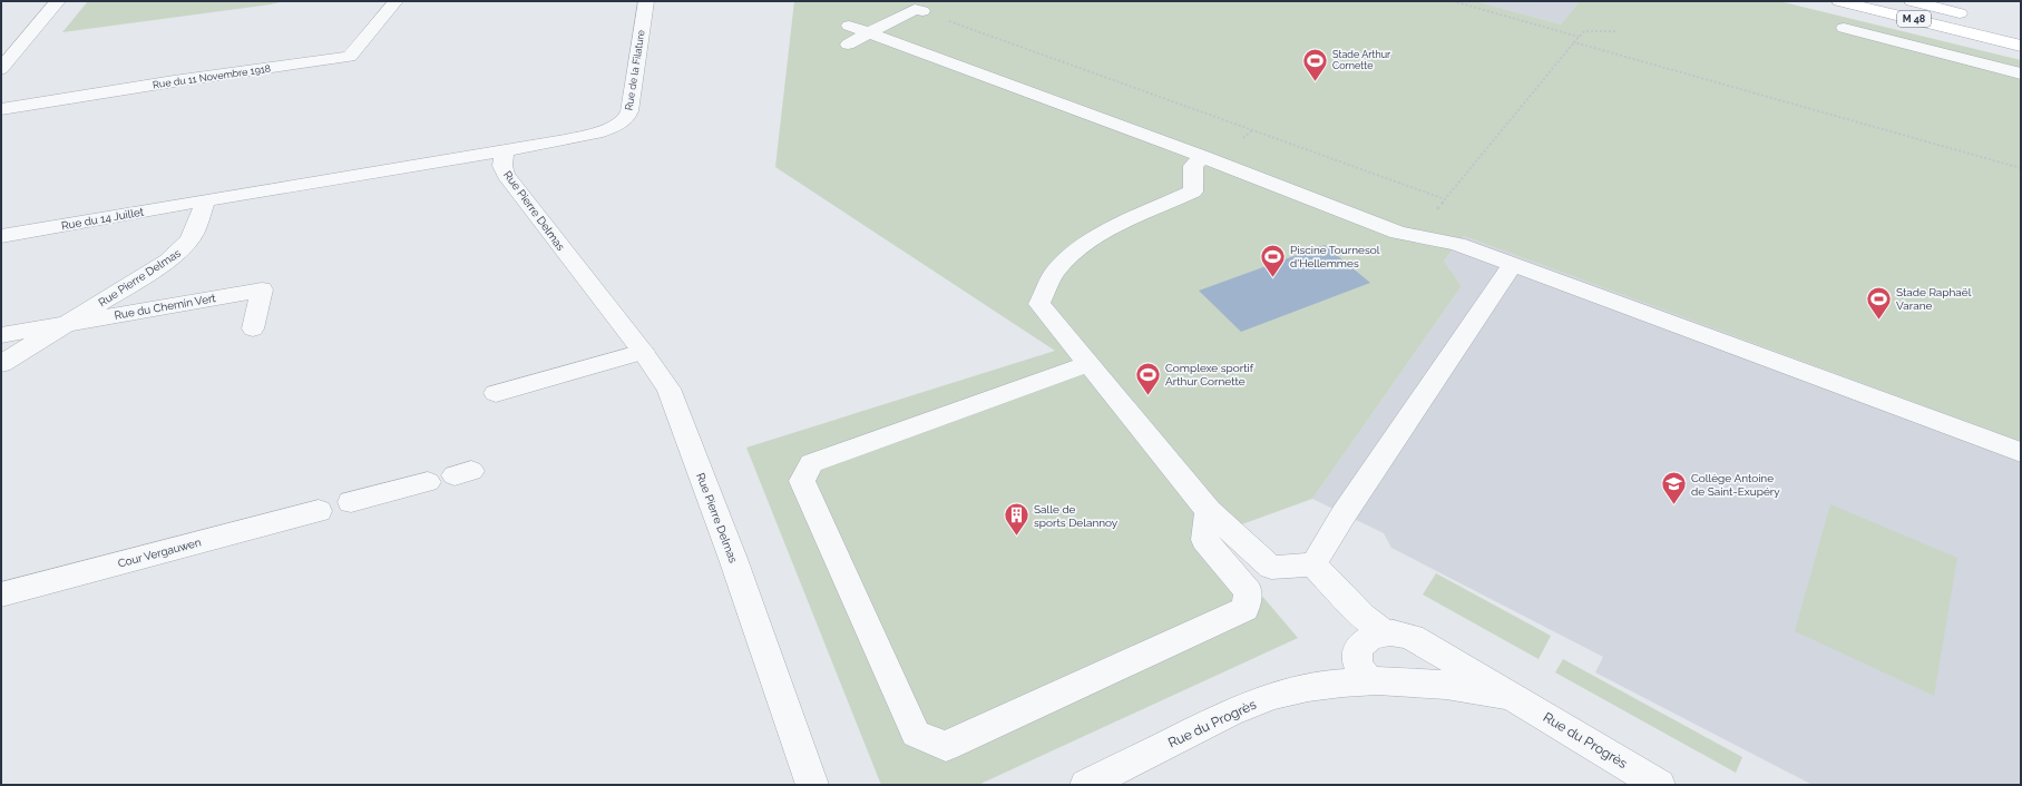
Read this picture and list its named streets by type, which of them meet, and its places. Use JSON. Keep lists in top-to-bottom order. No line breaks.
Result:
{"streets":{"main road":["M 48"],"street":["Rue de la Filature","Rue du 11 Novembre 1918","Rue Pierre Delmas","Rue du 14 Juillet","Rue du Chemin Vert","Cour Vergauwen","Rue du Progrès"]},"crossings":[["Rue de la Filature","Rue Pierre Delmas"],["Rue Pierre Delmas","Rue du 14 Juillet"],["Rue Pierre Delmas","Rue du Chemin Vert"]],"places":{"sports":["Stade Arthur Cornette","Piscine Tournesol d'Hellemmes","Stade Raphaël Varane","Complexe sportif Arthur Cornette"],"school or university":["Collège Antoine de Saint-Exupéry"],"building":["Salle de sports Delannoy"]}}
